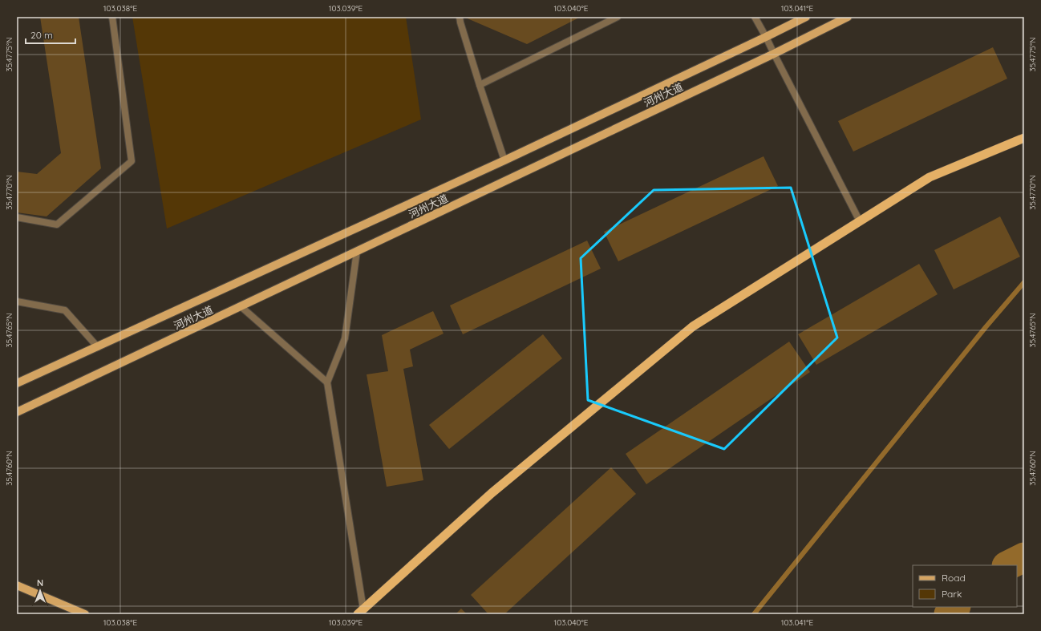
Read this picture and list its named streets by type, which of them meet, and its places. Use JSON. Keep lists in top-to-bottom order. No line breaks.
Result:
{"streets":{"main road":["河州大道"]},"legend":["Road","Park"],"scale_bar":"20 m","north":"top","coordinates":["103.038°E","103.039°E","103.040°E","103.041°E","35.4775°N","35.4770°N","35.4765°N","35.4760°N"]}
